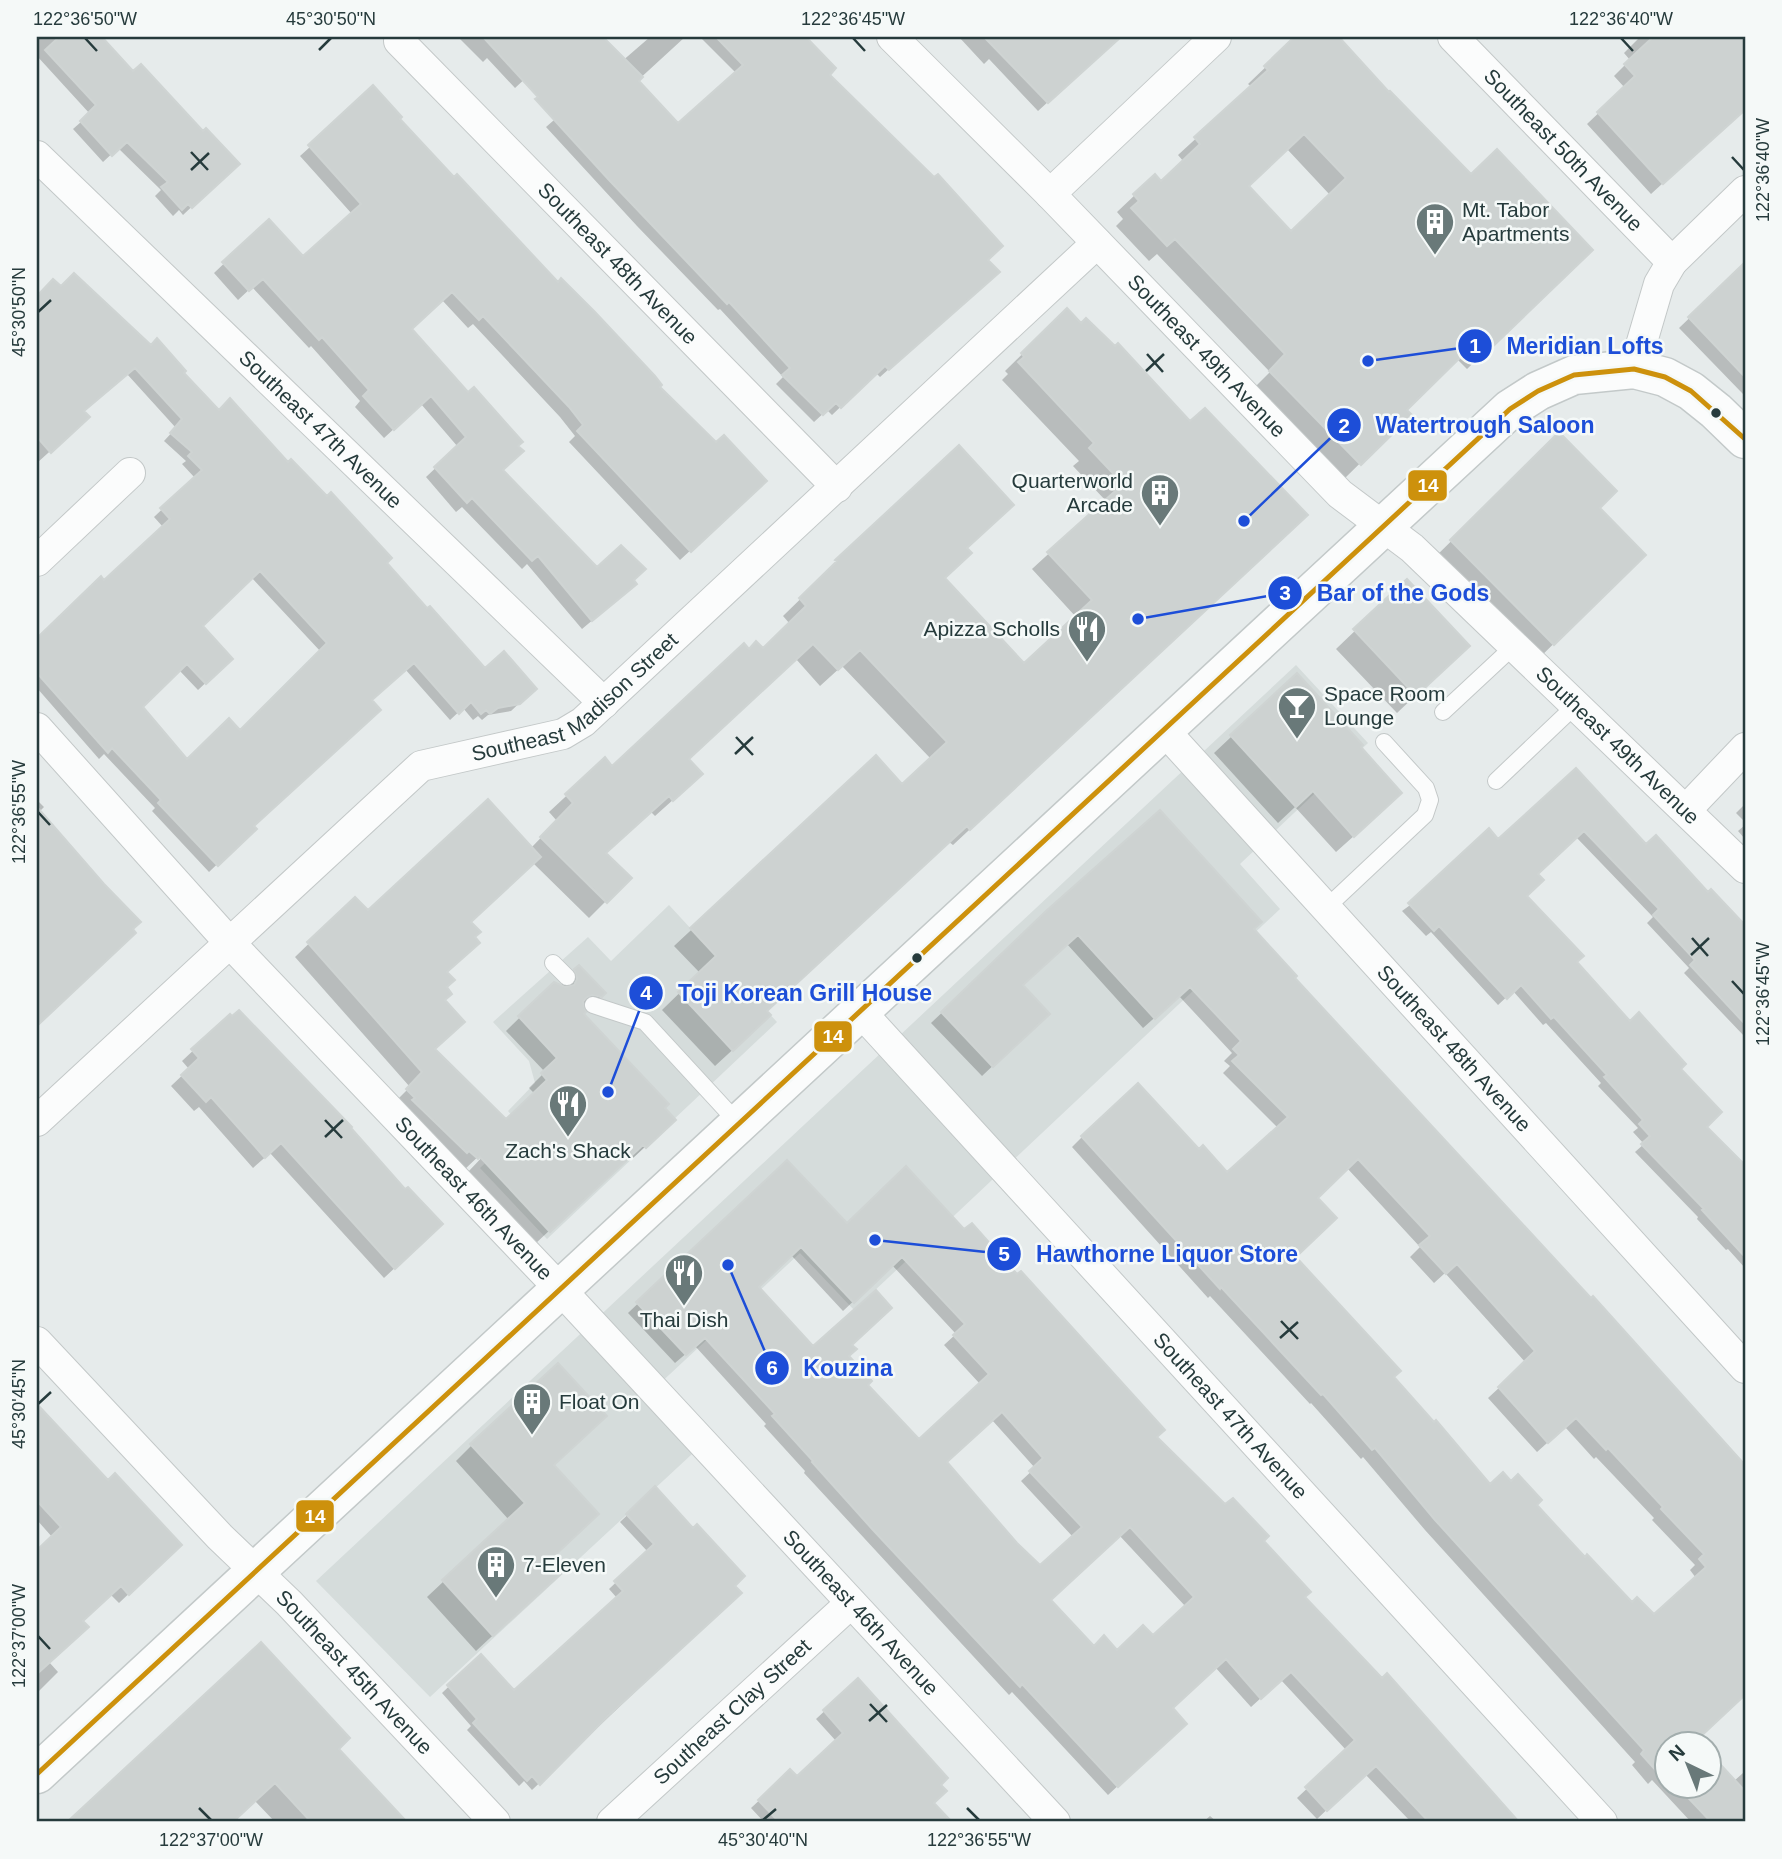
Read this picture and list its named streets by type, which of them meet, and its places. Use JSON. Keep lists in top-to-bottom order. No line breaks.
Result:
{"streets":{"street":["Southeast 50th Avenue","Southeast 48th Avenue","Southeast 49th Avenue","Southeast 47th Avenue","Southeast Madison Street","Southeast 46th Avenue","Southeast 45th Avenue","Southeast Clay Street"]},"crossings":[["Southeast 48th Avenue","Southeast Madison Street"],["Southeast 49th Avenue","Southeast Madison Street"],["Southeast 47th Avenue","Southeast Madison Street"],["Southeast Madison Street","Southeast 46th Avenue"],["Southeast 46th Avenue","Southeast Clay Street"]],"places":{"building":["Mt. Tabor Apartments","Quarterworld Arcade","Float On","7-Eleven"],"other":["Meridian Lofts","Watertrough Saloon","Bar of the Gods","Toji Korean Grill House","Hawthorne Liquor Store","Kouzina"],"restaurant":["Apizza Scholls","Zach's Shack","Thai Dish"],"bar":["Space Room Lounge"]},"lines":["transit line 14"],"north":"top left","coordinates":["122°36'50\"W","45°30'50\"N","122°36'45\"W","122°36'40\"W","122°36'55\"W","45°30'45\"N","122°37'00\"W","45°30'40\"N"]}
